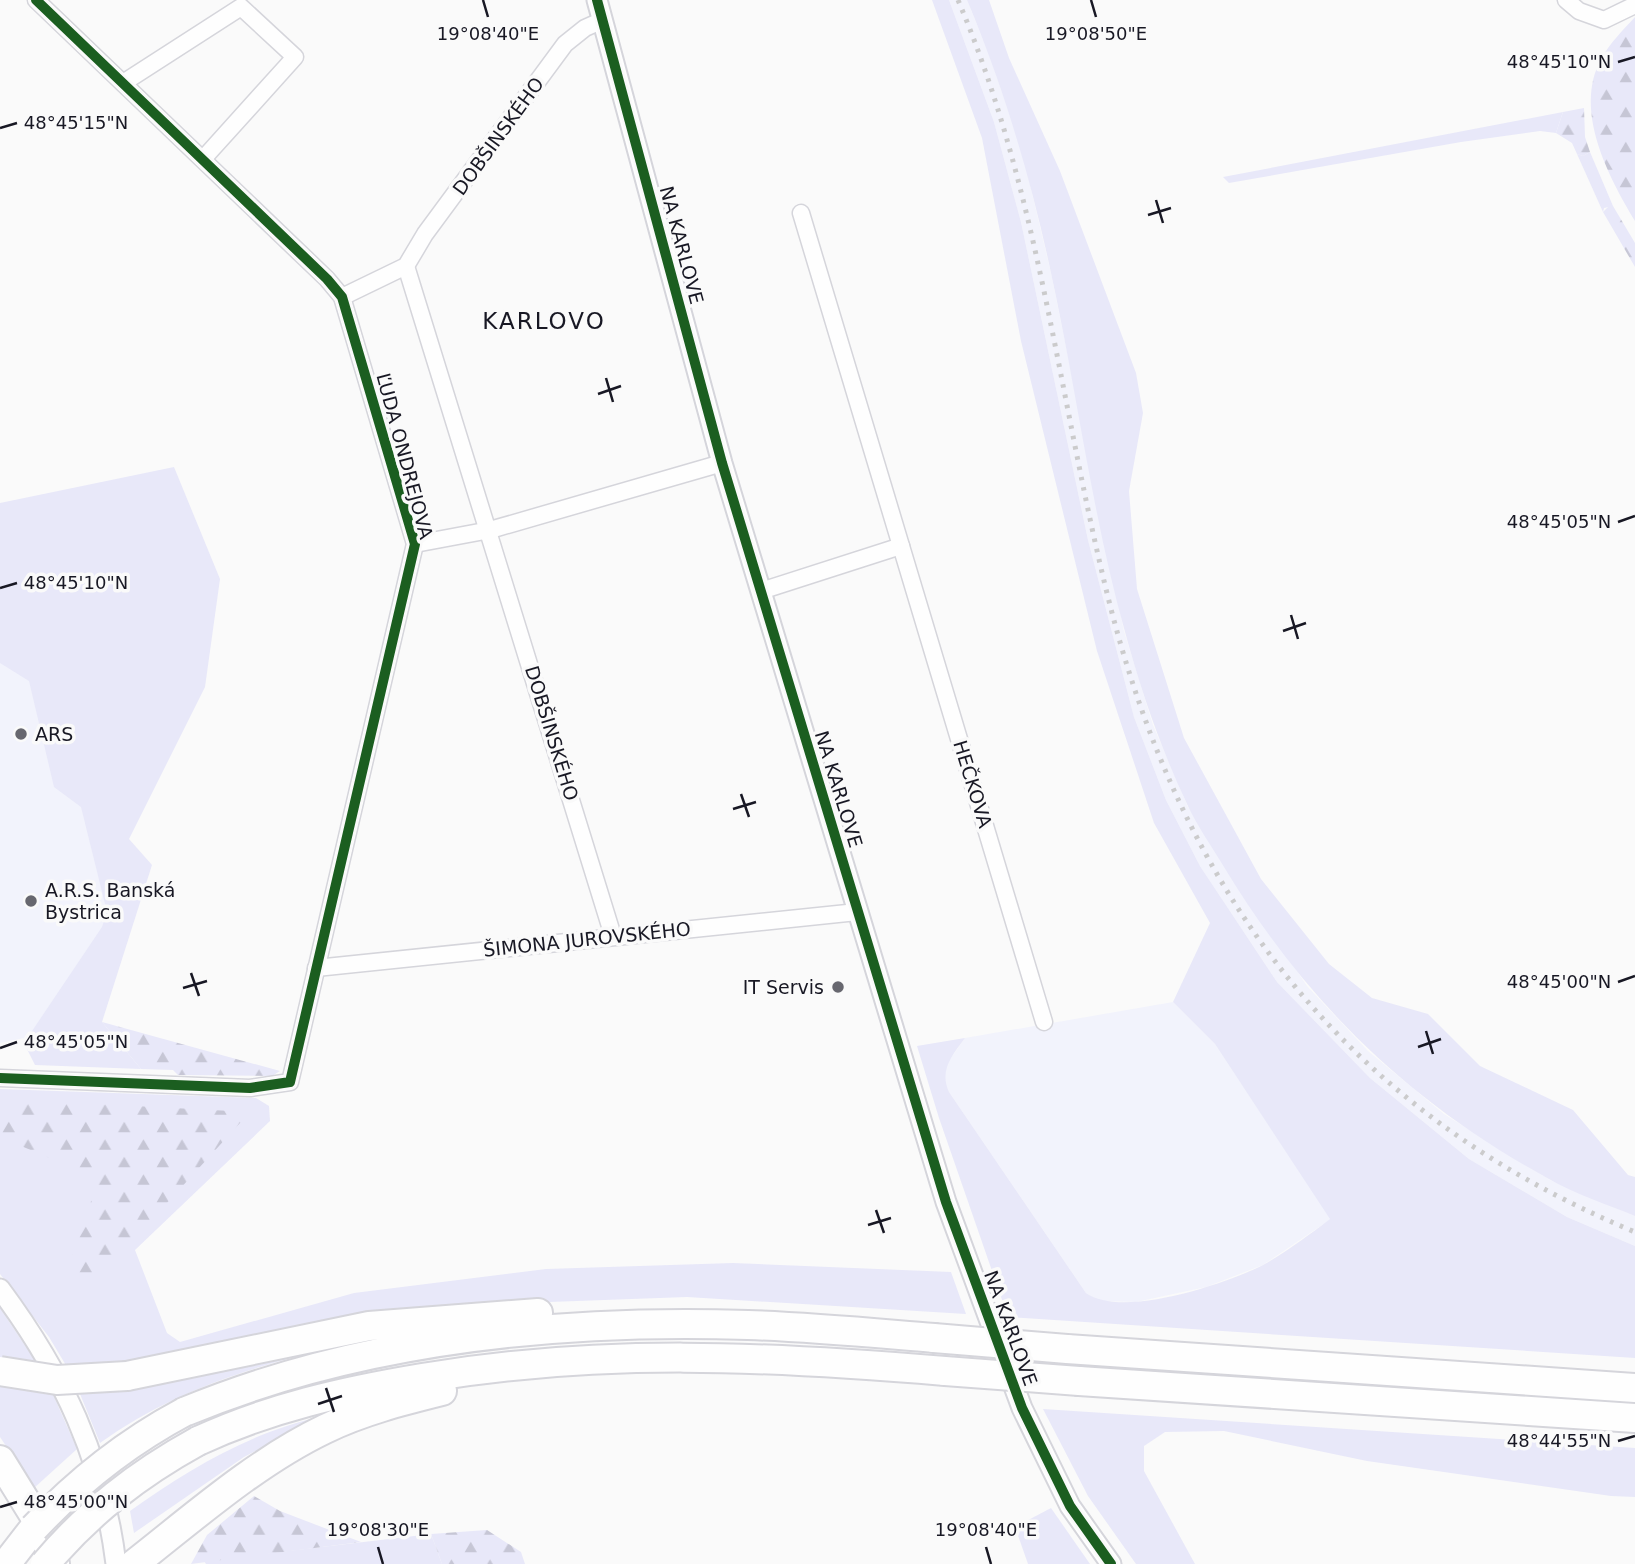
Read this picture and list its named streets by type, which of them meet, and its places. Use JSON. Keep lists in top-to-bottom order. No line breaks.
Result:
{"streets":{"street":["DOBŠINSKÉHO","NA KARLOVE","ĽUDA ONDREJOVA","HEČKOVA","ŠIMONA JUROVSKÉHO"]},"crossings":[["DOBŠINSKÉHO","NA KARLOVE"],["DOBŠINSKÉHO","ŠIMONA JUROVSKÉHO"],["NA KARLOVE","ŠIMONA JUROVSKÉHO"],["ĽUDA ONDREJOVA","ŠIMONA JUROVSKÉHO"]],"districts":["KARLOVO"],"places":["ARS","A.R.S. Banská Bystrica","IT Servis"],"coordinates":["19°08'40\"E","19°08'50\"E","48°45'10\"N","48°45'15\"N","48°45'05\"N","48°45'00\"N","48°44'55\"N","19°08'30\"E"]}
